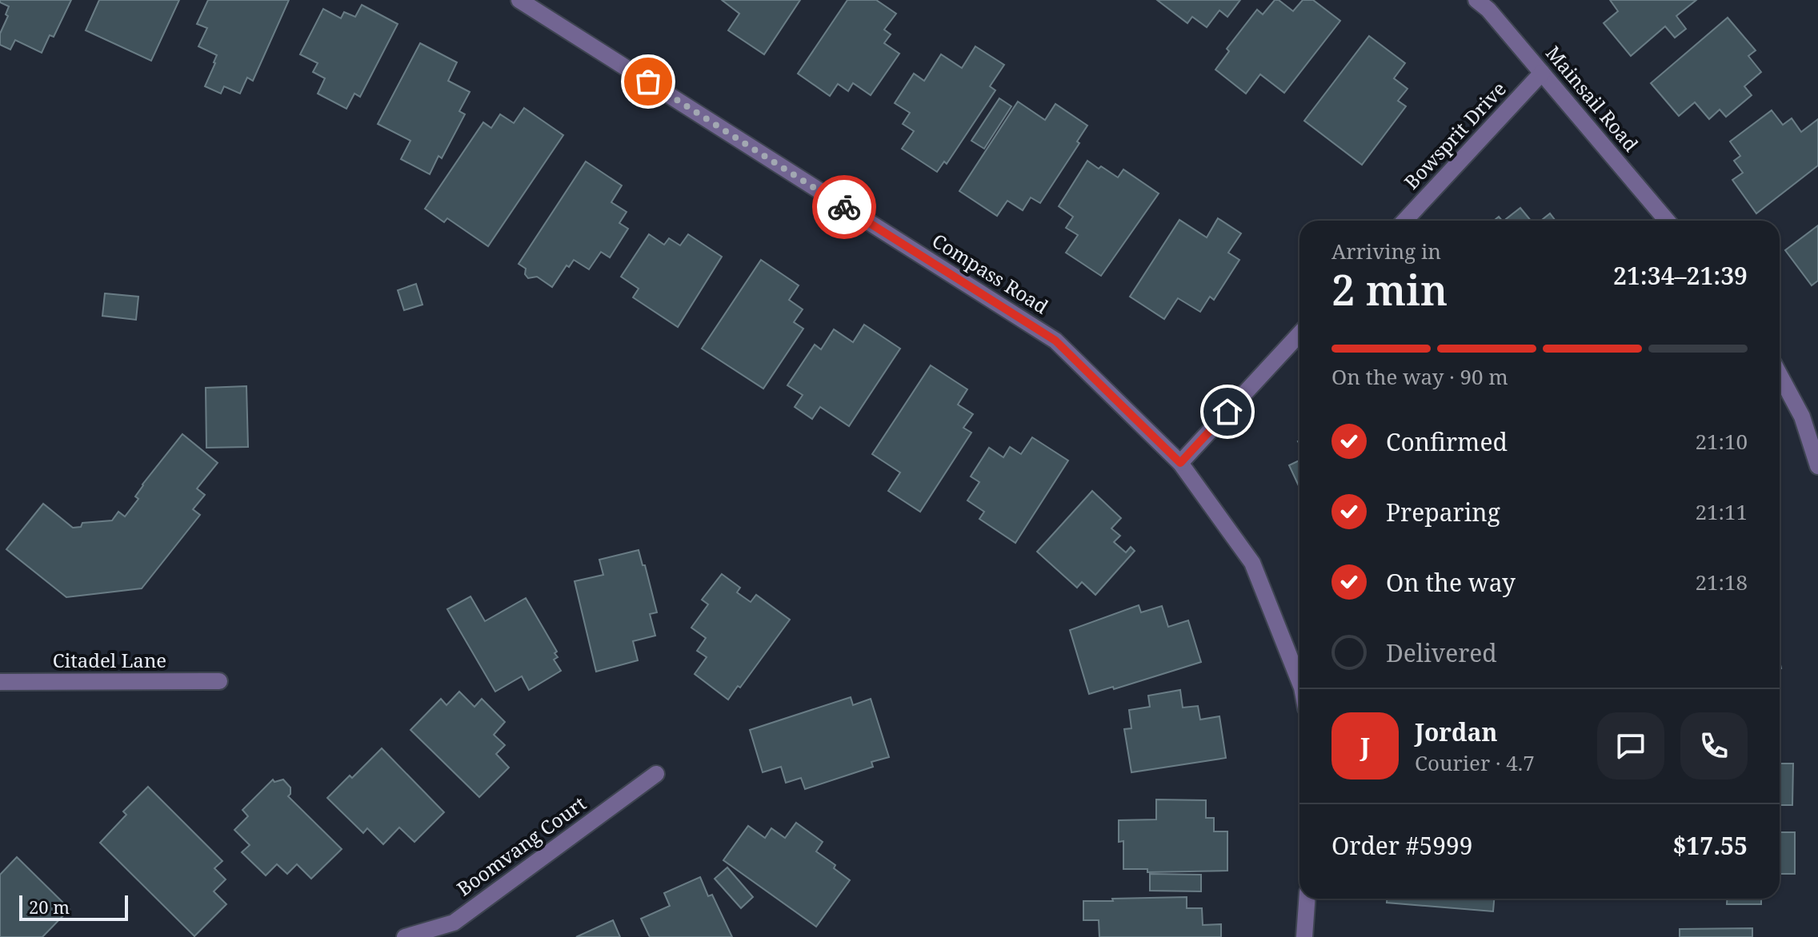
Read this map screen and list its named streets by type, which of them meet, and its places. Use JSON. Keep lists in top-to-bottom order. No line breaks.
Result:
{"streets":{"street":["Mainsail Road","Bowsprit Drive","Compass Road","Citadel Lane","Boomvang Court"]},"crossings":[["Mainsail Road","Bowsprit Drive"]],"scale_bar":"20 m","page":{"heading":["2 min","Arriving in","21:34–21:39"],"panel":["Jordan","Courier · 4.7","Order #5999","$17.55"],"bar":"On the way · 90 m","list":[["Confirmed","21:10"],["Preparing","21:11"],["On the way","21:18"],"Delivered"],"round":"J","scale":"20 m"}}
